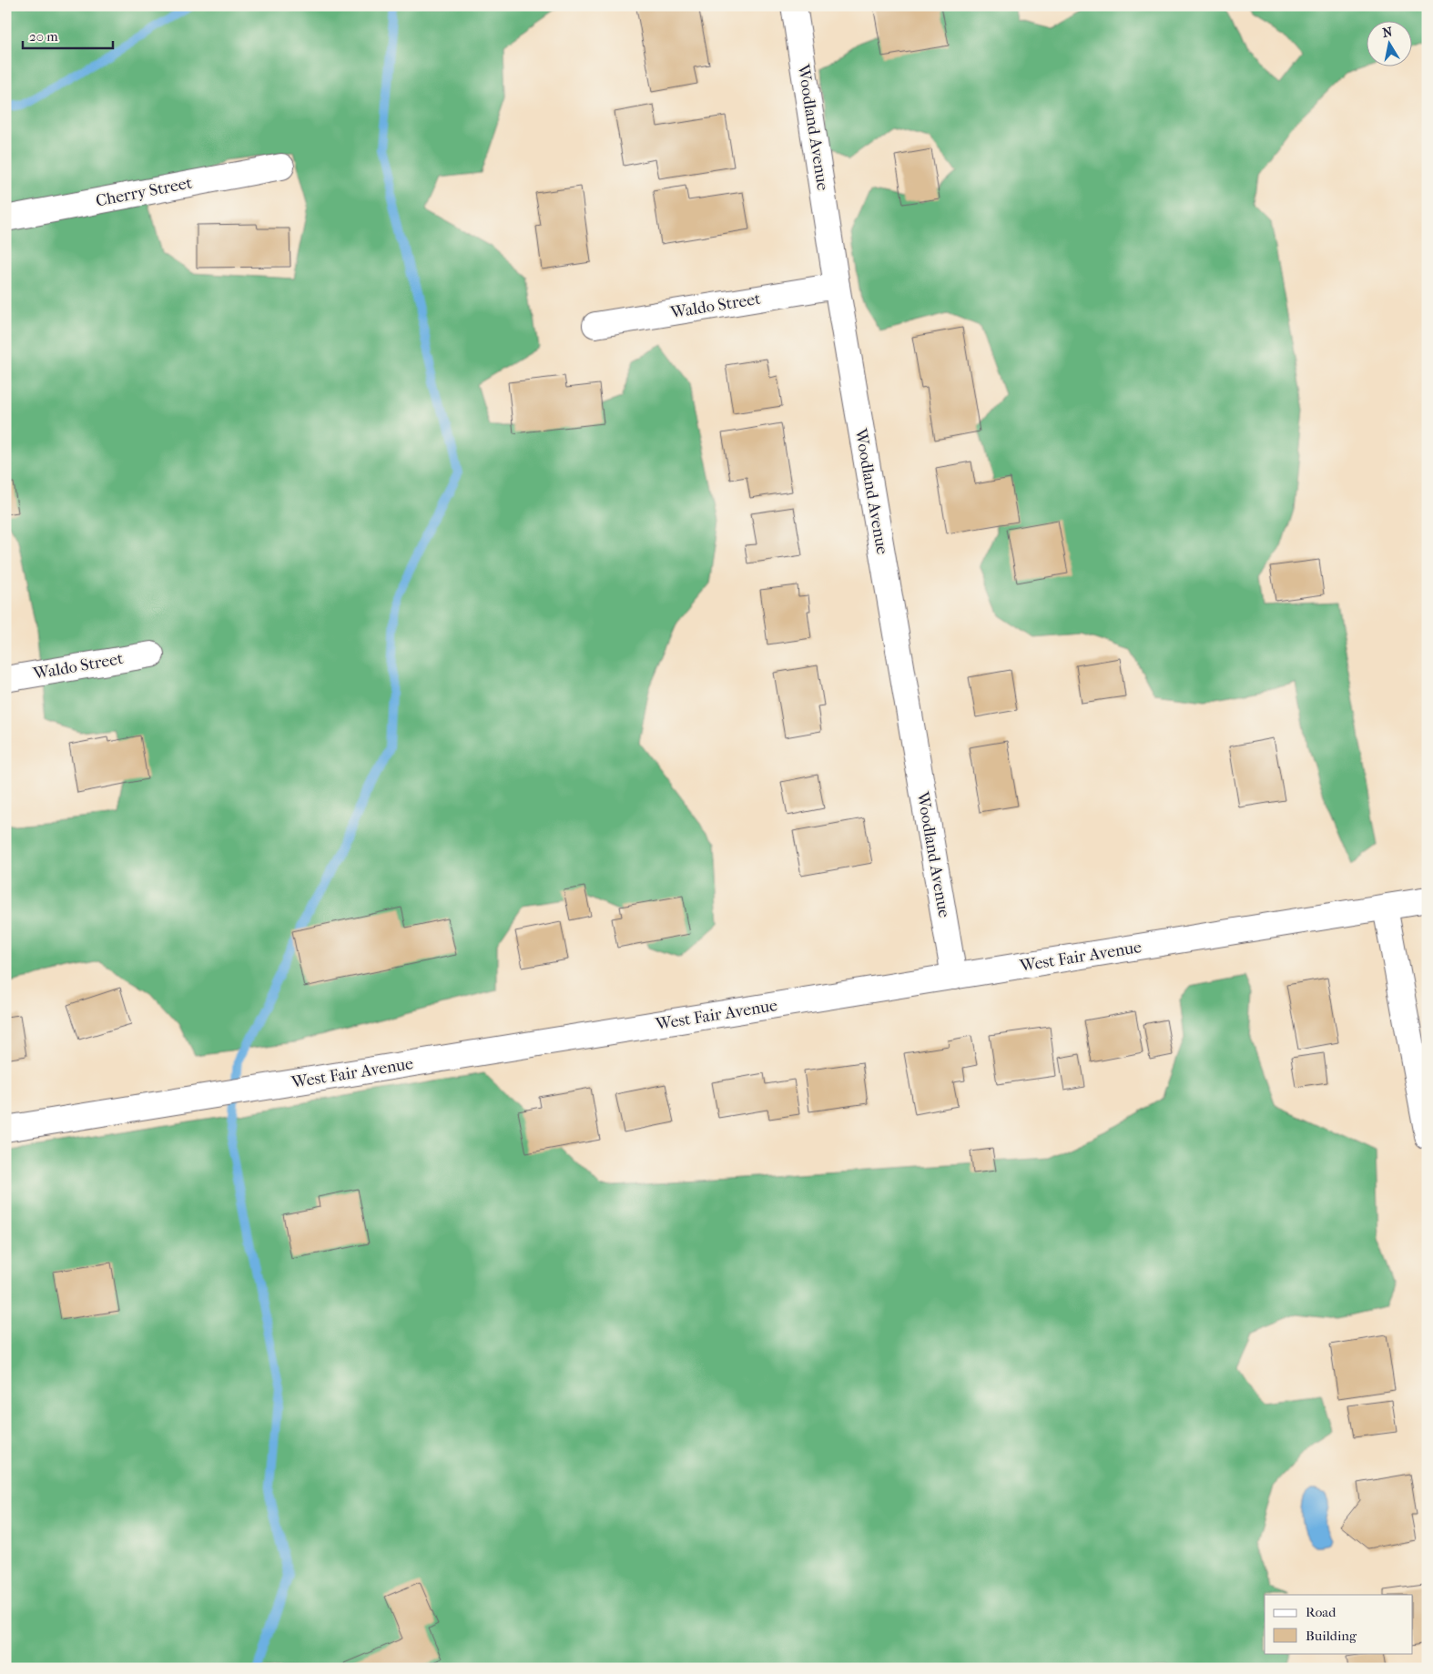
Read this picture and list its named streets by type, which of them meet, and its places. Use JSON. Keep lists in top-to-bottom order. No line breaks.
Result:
{"streets":{"street":["Woodland Avenue","Cherry Street","Waldo Street","West Fair Avenue"]},"crossings":[["Woodland Avenue","Waldo Street"],["Woodland Avenue","West Fair Avenue"]],"legend":["Road","Building"],"scale_bar":"20 m","north":"top"}
